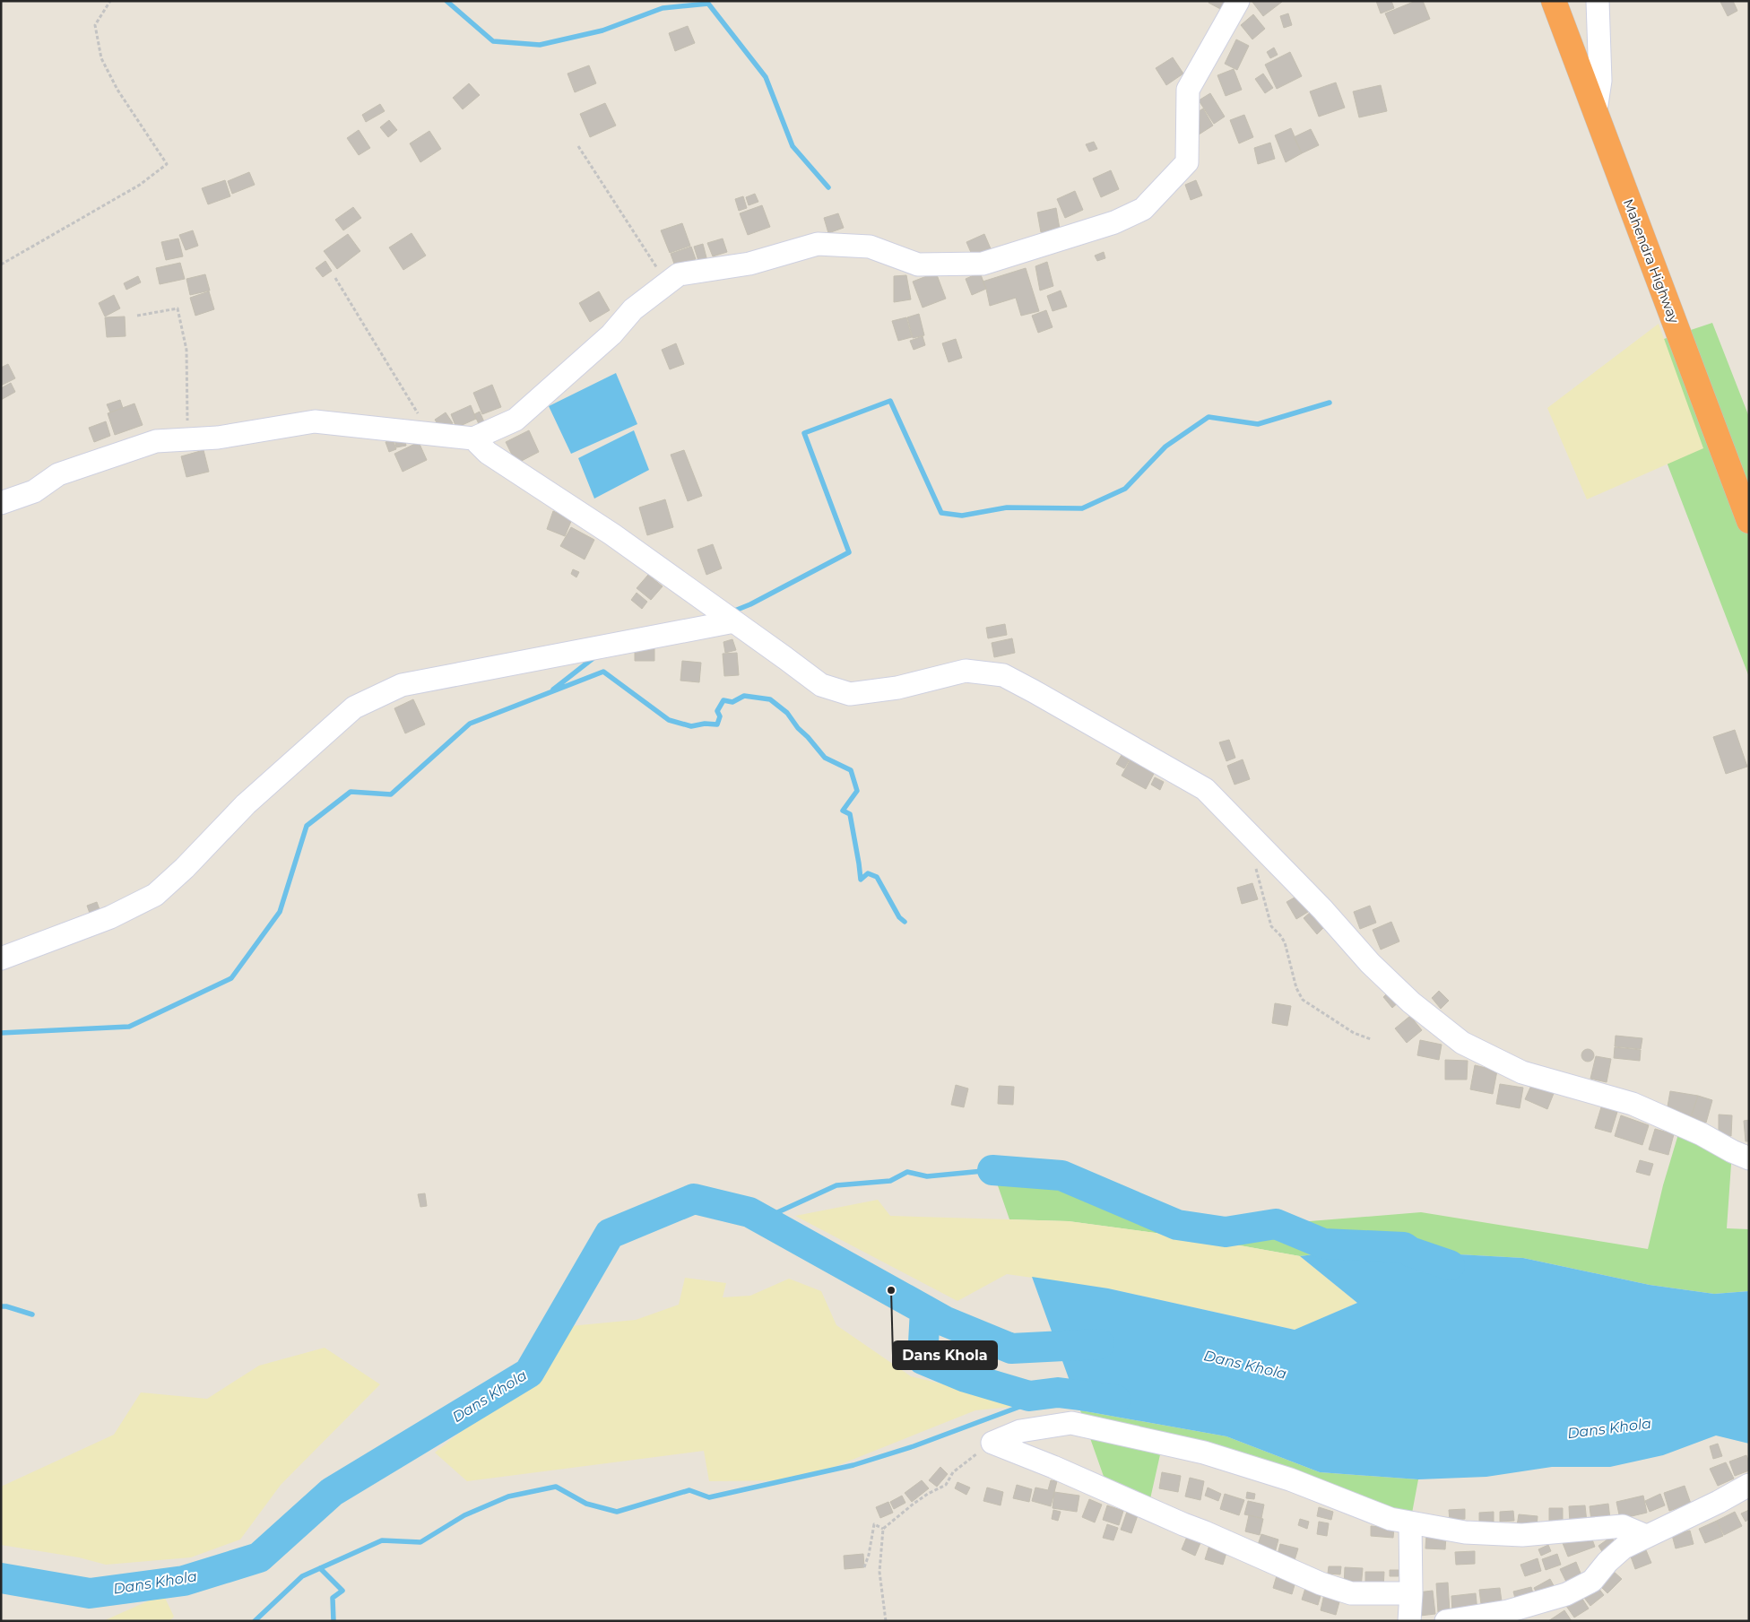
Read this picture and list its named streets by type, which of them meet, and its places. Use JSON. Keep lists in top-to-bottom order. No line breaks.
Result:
{"streets":{"highway":["Mahendra Highway"]},"water":["Dans Khola"],"places":["Dans Khola"]}
